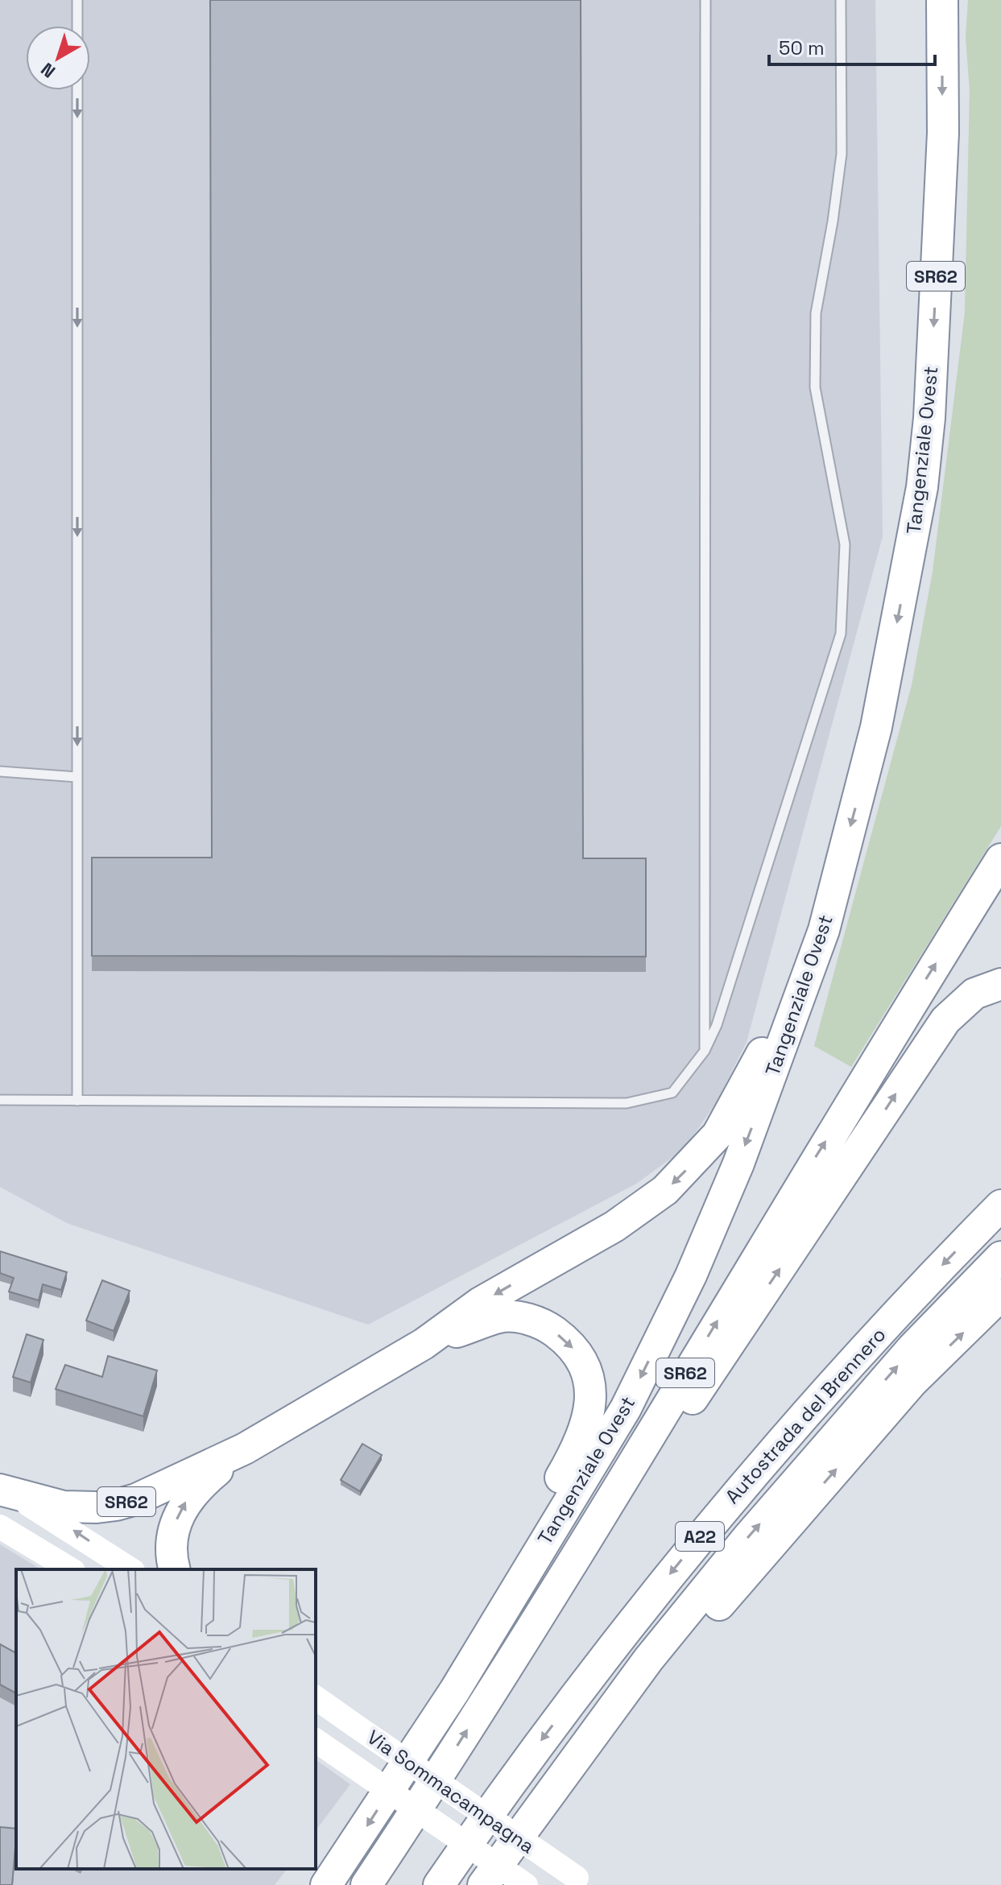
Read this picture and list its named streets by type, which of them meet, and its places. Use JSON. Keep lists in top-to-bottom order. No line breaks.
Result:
{"streets":{"highway":["SR62","Tangenziale Ovest","Autostrada del Brennero","A22"],"street":["Via Sommacampagna"]},"crossings":[["SR62","Tangenziale Ovest"]],"scale_bar":"50 m","north":"bottom left"}
